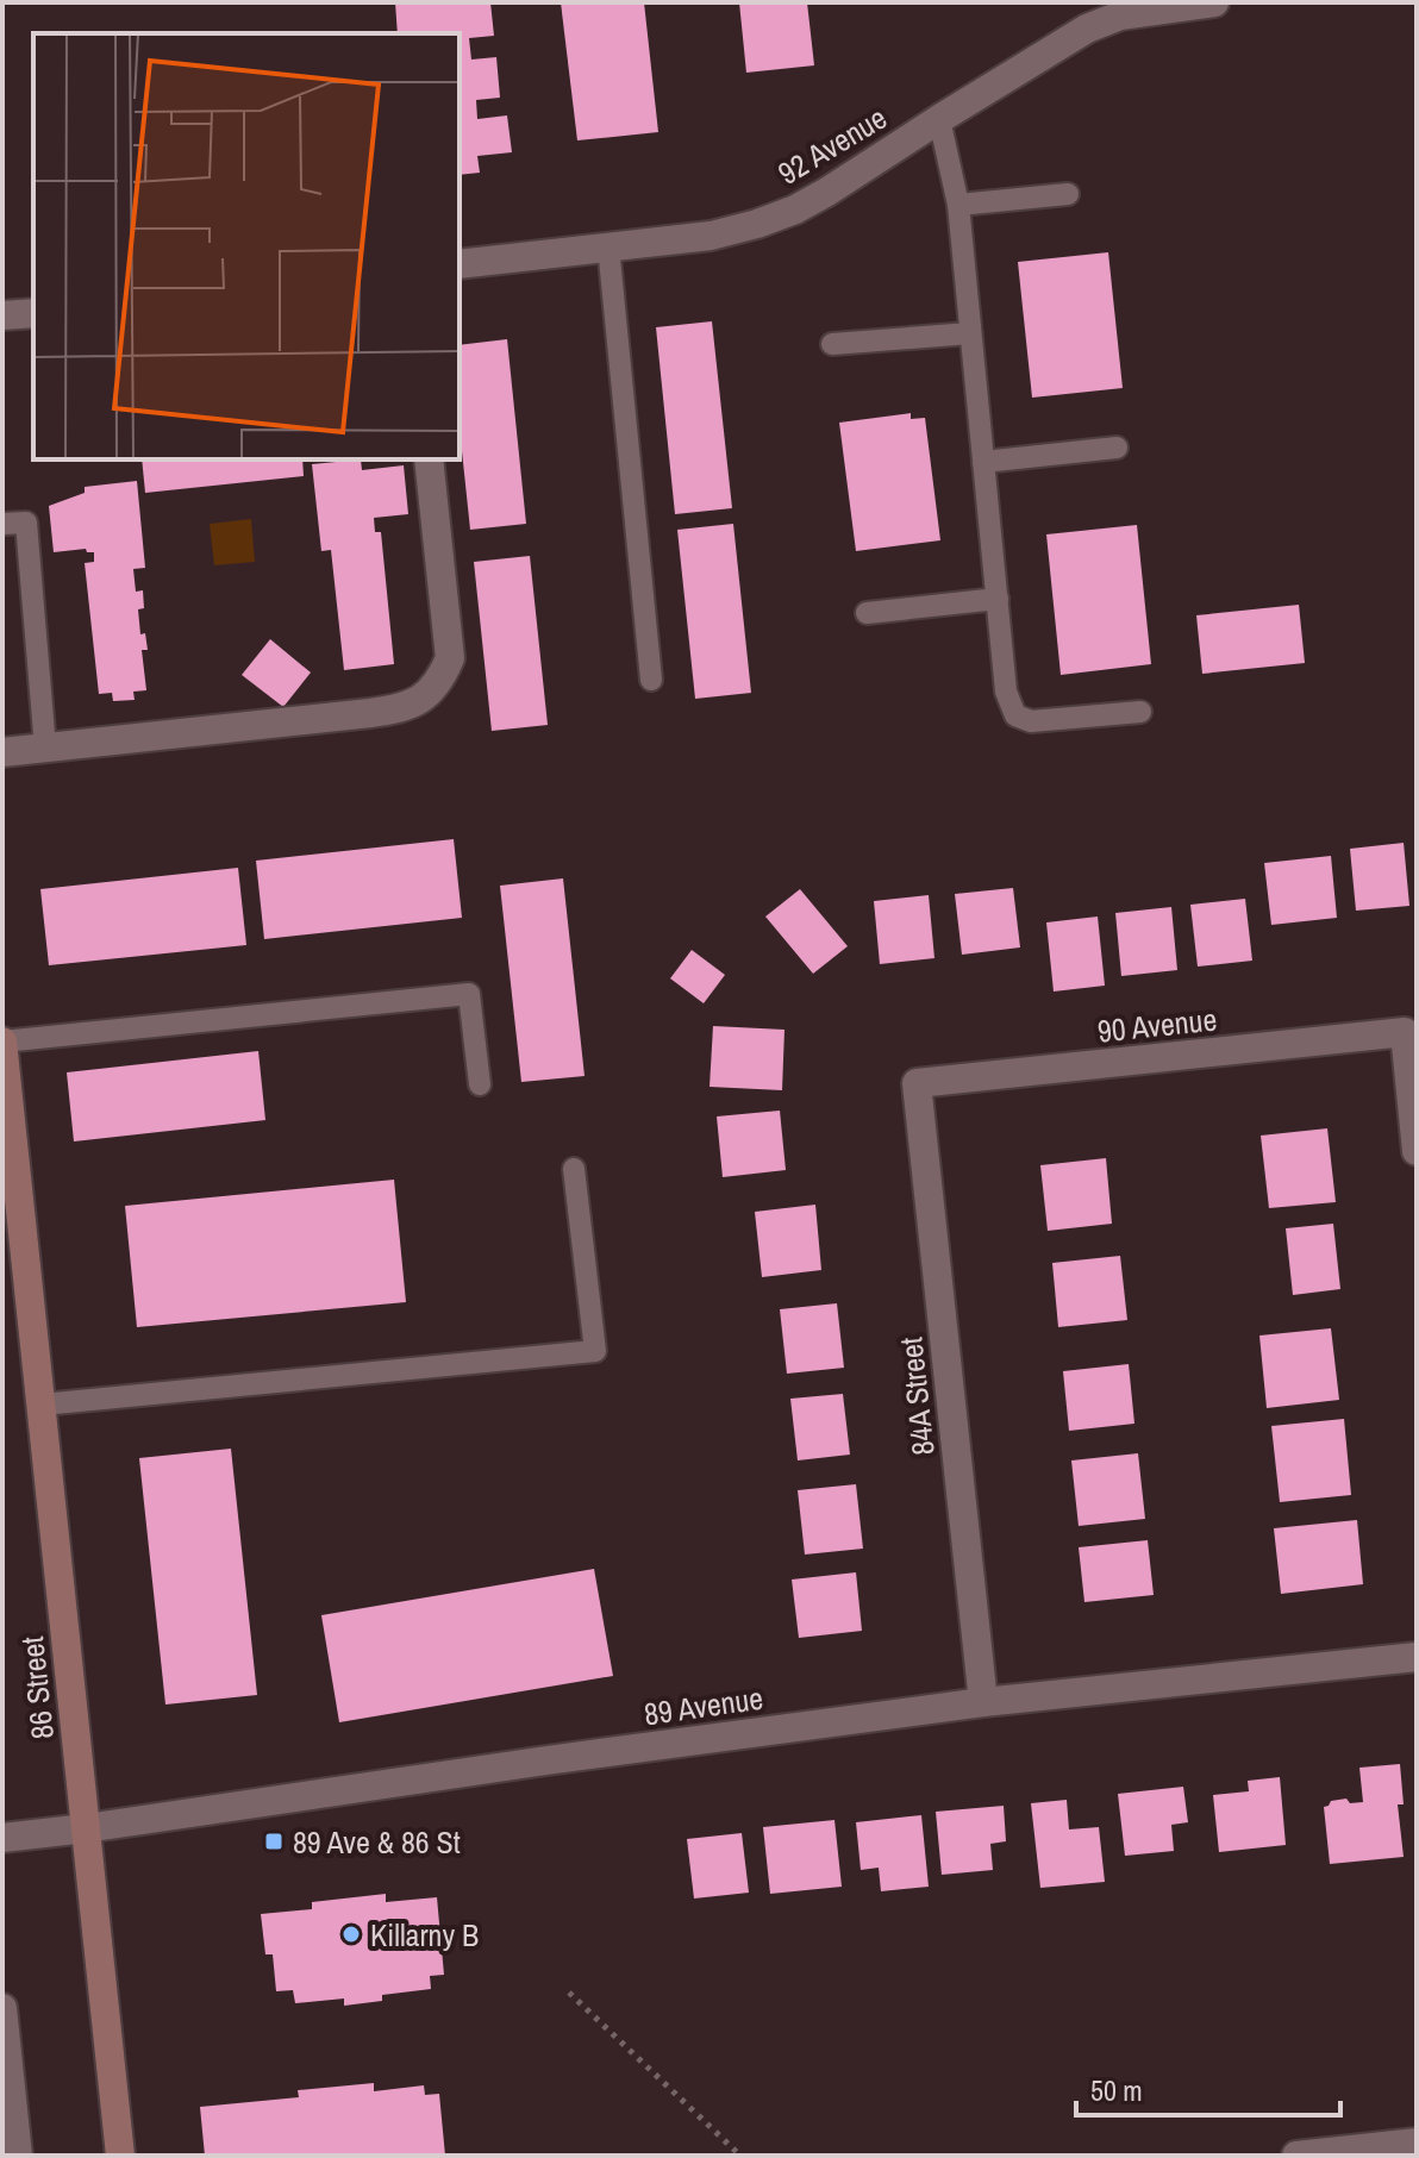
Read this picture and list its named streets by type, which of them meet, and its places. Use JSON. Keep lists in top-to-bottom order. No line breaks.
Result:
{"streets":{"main road":["86 Street"],"street":["92 Avenue","90 Avenue","84A Street","89 Avenue"]},"crossings":[["90 Avenue","84A Street"],["84A Street","89 Avenue"],["86 Street","89 Avenue"]],"places":{"transit":["89 Ave & 86 St"],"other":["Killarny B"]},"scale_bar":"50 m"}
